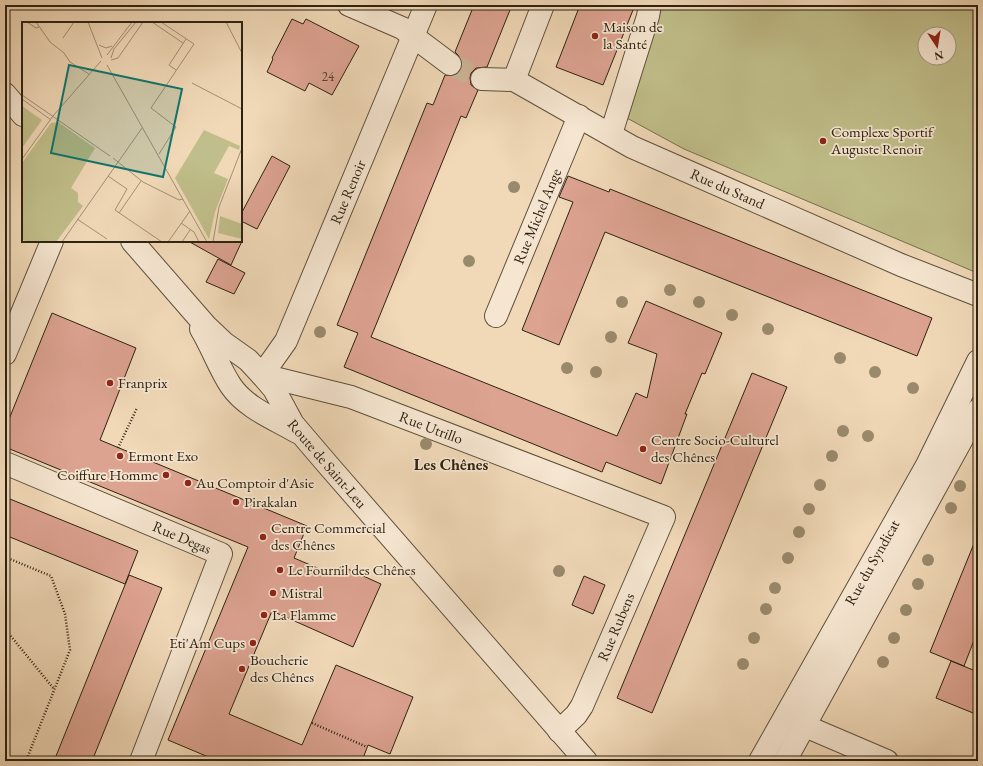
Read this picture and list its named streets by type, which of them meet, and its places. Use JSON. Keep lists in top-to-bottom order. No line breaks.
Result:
{"streets":{"street":["Rue du Stand","Rue Renoir","Rue Michel Ange","Rue Utrillo","Route de Saint-Leu","Rue Degas","Rue du Syndicat","Rue Rubens"]},"crossings":[["Rue du Stand","Rue Michel Ange"],["Rue Renoir","Rue Utrillo"],["Rue Renoir","Route de Saint-Leu"],["Rue Utrillo","Route de Saint-Leu"],["Rue Utrillo","Rue Rubens"],["Route de Saint-Leu","Rue Rubens"]],"districts":["Les Chênes"],"places":["Maison de la Santé","Complexe Sportif Auguste Renoir","Franprix","Centre Socio-Culturel des Chênes","Ermont Exo","Coiffure Homme","Au Comptoir d'Asie","Pirakalan","Centre Commercial des Chênes","Le Fournil des Chênes","Mistral","La Flamme","Eti'Am Cups","Boucherie des Chênes"],"house_numbers":["24"],"north":"bottom"}
